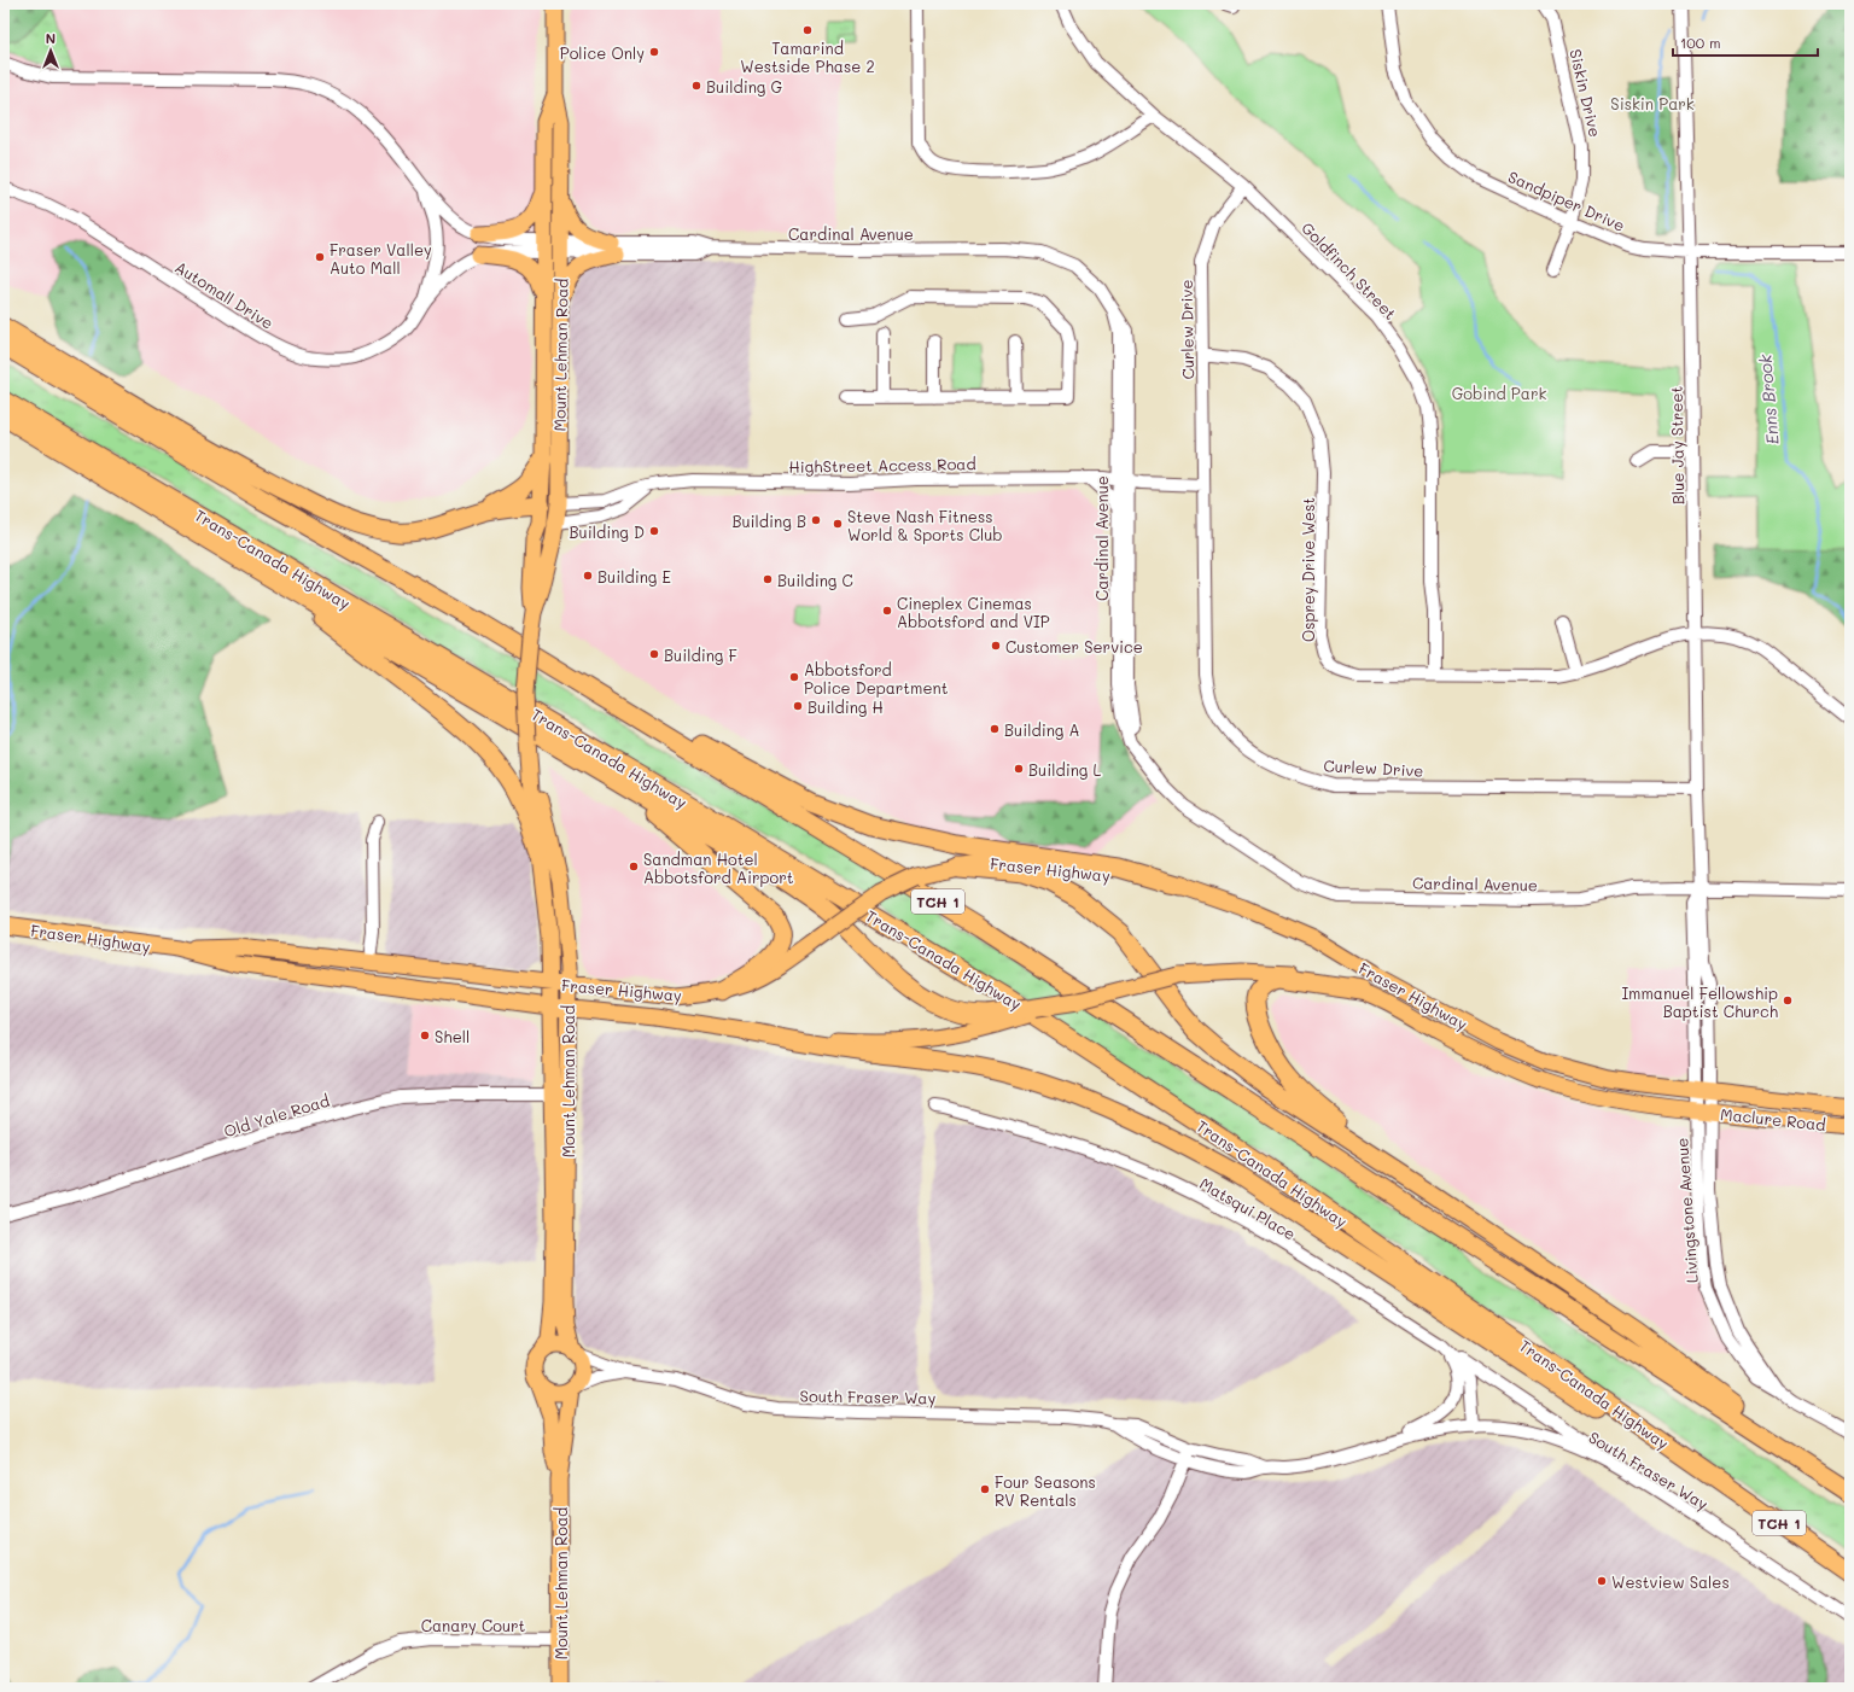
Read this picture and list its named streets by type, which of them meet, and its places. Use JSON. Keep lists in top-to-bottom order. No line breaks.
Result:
{"streets":{"highway":["Trans-Canada Highway","TCH 1"],"main road":["Mount Lehman Road","Fraser Highway","Maclure Road"],"street":["Siskin Drive","Sandpiper Drive","Cardinal Avenue","Goldfinch Street","Automall Drive","Curlew Drive","Blue Jay Street","HighStreet Access Road","Osprey Drive West","Old Yale Road","Matsqui Place","Livingstone Avenue","South Fraser Way","Canary Court"]},"crossings":[["Siskin Drive","Sandpiper Drive"],["Sandpiper Drive","Blue Jay Street"],["Cardinal Avenue","Mount Lehman Road"],["Cardinal Avenue","Blue Jay Street"],["Cardinal Avenue","HighStreet Access Road"],["Goldfinch Street","Curlew Drive"],["Goldfinch Street","Osprey Drive West"],["Automall Drive","Mount Lehman Road"],["Curlew Drive","Blue Jay Street"],["Curlew Drive","Osprey Drive West"],["Mount Lehman Road","HighStreet Access Road"],["Mount Lehman Road","Fraser Highway"],["Mount Lehman Road","Old Yale Road"],["Mount Lehman Road","South Fraser Way"],["Mount Lehman Road","Canary Court"],["Blue Jay Street","Osprey Drive West"],["Blue Jay Street","Fraser Highway"],["Blue Jay Street","Maclure Road"],["Blue Jay Street","Livingstone Avenue"],["Fraser Highway","Maclure Road"],["Fraser Highway","Livingstone Avenue"],["Maclure Road","Livingstone Avenue"],["Matsqui Place","South Fraser Way"]],"water":["Enns Brook"],"parks":["Siskin Park","Gobind Park"],"places":["Tamarind Westside Phase 2","Police Only","Building G","Fraser Valley Auto Mall","Building B","Steve Nash Fitness World & Sports Club","Building D","Building E","Building C","Cineplex Cinemas Abbotsford and VIP","Customer Service","Building F","Abbotsford Police Department","Building H","Building A","Building L","Sandman Hotel Abbotsford Airport","Immanuel Fellowship Baptist Church","Shell","Four Seasons RV Rentals","Westview Sales"],"scale_bar":"100 m","north":"top"}
